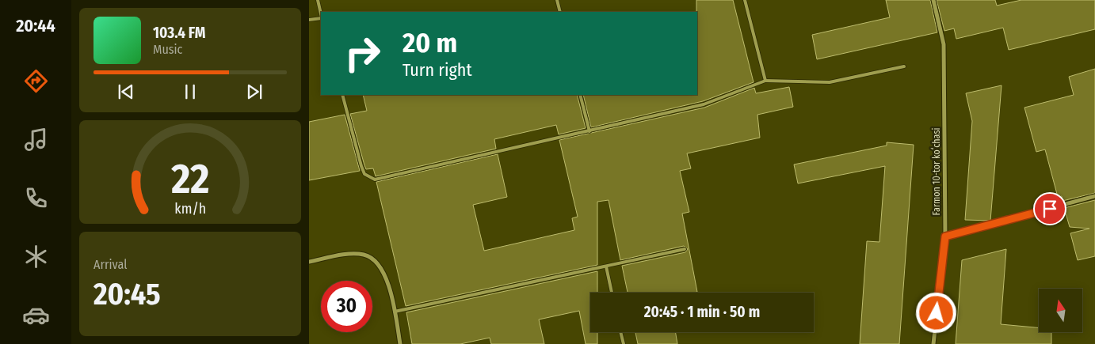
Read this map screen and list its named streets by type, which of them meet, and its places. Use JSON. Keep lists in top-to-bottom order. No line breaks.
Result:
{"streets":{"street":["Farmon 10-tor koʻchasi"]},"north":"top","page":{"tabs":"20:44","turn":["20 m","Turn right"],"song":["103.4 FM","Music"],"tile":["Arrival","20:45"],"limit":"30","trip":"20:45 · 1 min · 50 m","gauge":["22","km/h"]}}
